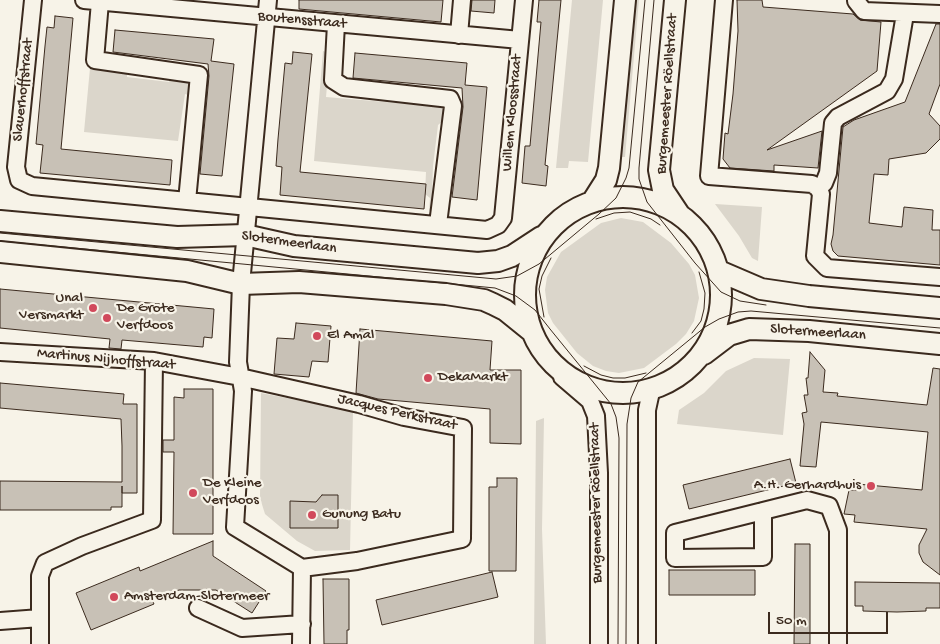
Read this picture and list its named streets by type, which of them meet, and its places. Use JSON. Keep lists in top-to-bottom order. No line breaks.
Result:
{"streets":{"main road":["Burgemeester Röellstraat","Slotermeerlaan"],"street":["Boutensstraat","Slauerhoffstraat","Willem Kloosstraat","Martinus Nijhoffstraat","Jacques Perkstraat"]},"crossings":[["Boutensstraat","Willem Kloosstraat"],["Slauerhoffstraat","Slotermeerlaan"],["Burgemeester Röellstraat","Slotermeerlaan"],["Willem Kloosstraat","Slotermeerlaan"],["Martinus Nijhoffstraat","Jacques Perkstraat"]],"places":["Unal Versmarkt","De Grote Verfdoos","El Amal","DekaMarkt","A.H. Gerhardhuis","De Kleine Verfdoos","Gunung Batu","Amsterdam-Slotermeer"],"scale_bar":"50 m"}
